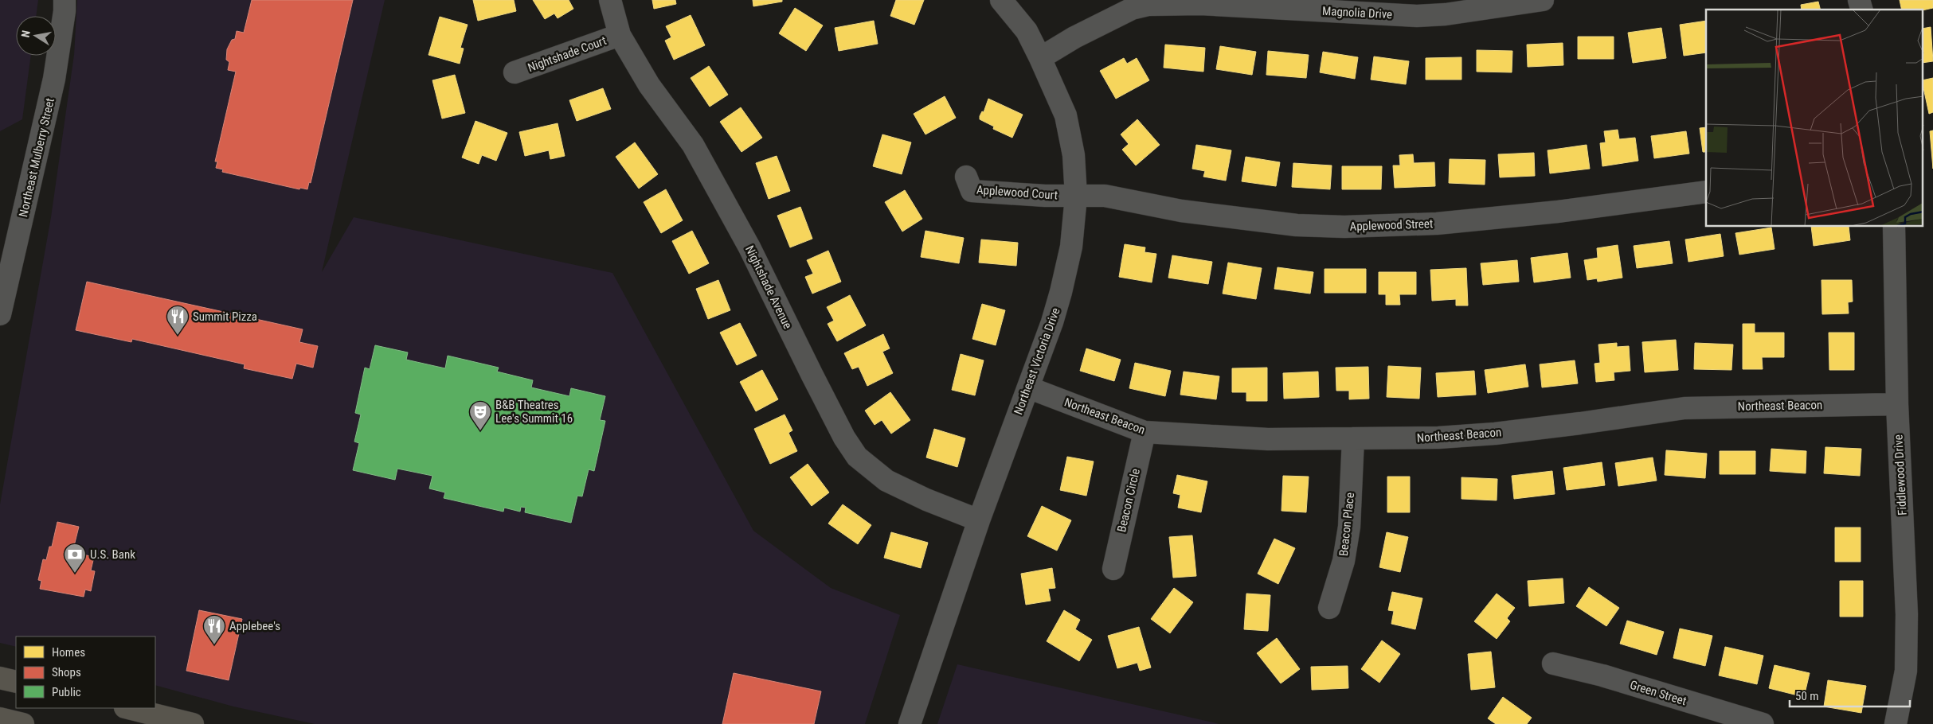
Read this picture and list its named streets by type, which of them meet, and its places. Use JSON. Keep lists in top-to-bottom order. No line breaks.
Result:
{"streets":{"street":["Magnolia Drive","Nightshade Court","Northeast Mulberry Street","Applewood Court","Applewood Street","Nightshade Avenue","Northeast Victoria Drive","Northeast Beacon","Fiddlewood Drive","Beacon Circle","Beacon Place","Green Street"]},"crossings":[["Magnolia Drive","Northeast Victoria Drive"],["Nightshade Court","Nightshade Avenue"],["Applewood Court","Applewood Street"],["Applewood Court","Northeast Victoria Drive"],["Applewood Street","Northeast Victoria Drive"],["Nightshade Avenue","Northeast Victoria Drive"],["Northeast Victoria Drive","Northeast Beacon"],["Northeast Beacon","Fiddlewood Drive"],["Northeast Beacon","Beacon Circle"],["Northeast Beacon","Beacon Place"]],"places":{"restaurant":["Summit Pizza","Applebee's"],"theatre":["B&B Theatres Lee's Summit 16"],"bank":["U.S. Bank"]},"legend":["Homes","Shops","Public"],"scale_bar":"50 m","north":"left"}
